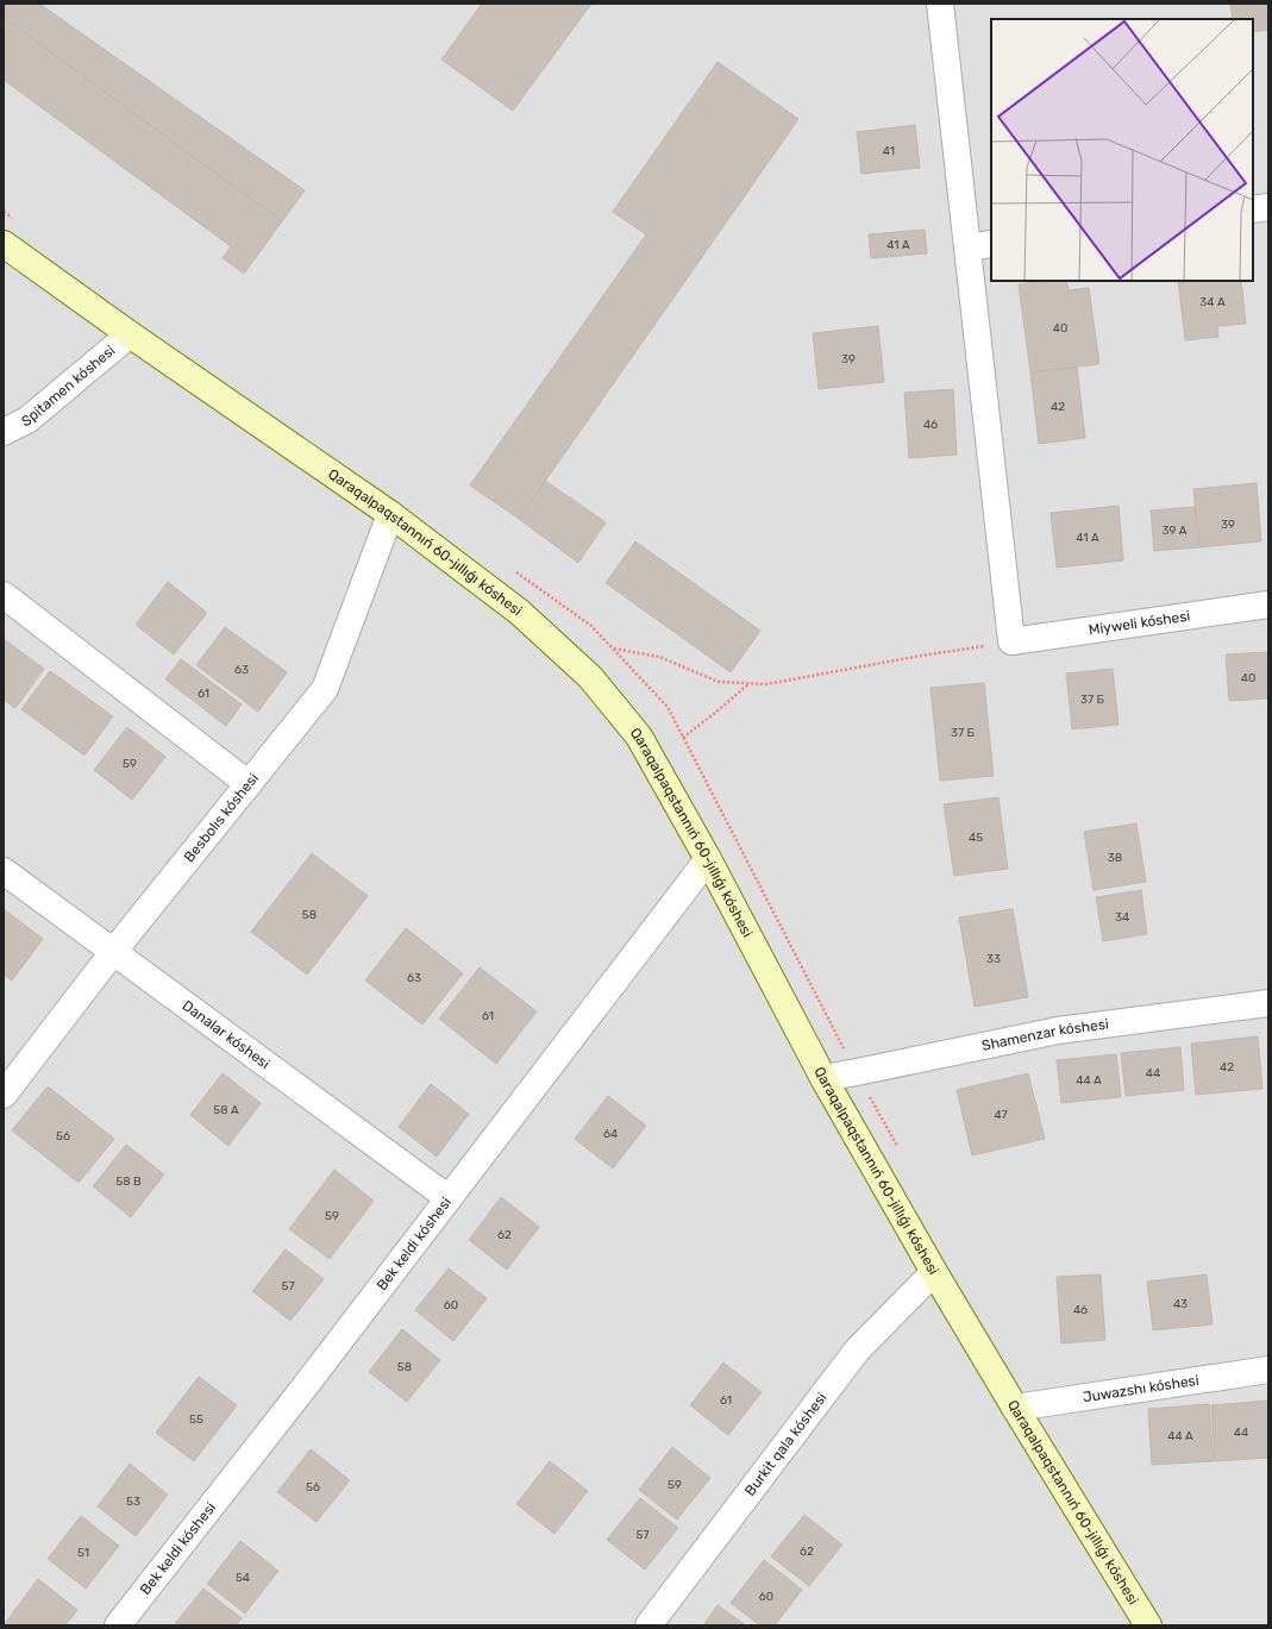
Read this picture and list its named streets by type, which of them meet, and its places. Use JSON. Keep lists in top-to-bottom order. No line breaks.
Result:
{"streets":{"street":["Spitamen kóshesi","Qaraqalpaqstannıń 60-jıllıǵı kóshesi","Miyweli kóshesi","Besbolıs kóshesi","Danalar kóshesi","Shamenzar kóshesi","Bek keldi kóshesi","Juwazshı kóshesi","Burkit qala kóshesi"]},"crossings":[["Spitamen kóshesi","Qaraqalpaqstannıń 60-jıllıǵı kóshesi"],["Qaraqalpaqstannıń 60-jıllıǵı kóshesi","Besbolıs kóshesi"],["Qaraqalpaqstannıń 60-jıllıǵı kóshesi","Shamenzar kóshesi"],["Qaraqalpaqstannıń 60-jıllıǵı kóshesi","Bek keldi kóshesi"],["Qaraqalpaqstannıń 60-jıllıǵı kóshesi","Juwazshı kóshesi"],["Qaraqalpaqstannıń 60-jıllıǵı kóshesi","Burkit qala kóshesi"],["Besbolıs kóshesi","Danalar kóshesi"],["Danalar kóshesi","Bek keldi kóshesi"]],"house_numbers":["41","41 А","34 А","40","39","42","46","39","39 А","41 А","63","40","61","37 Б","37 Б","59","45","38","58","34","33","63","61","42","44","44 А","58 А","47","64","56","58 В","59","62","57","43","60","46","58","61","55","44","44 А","59","56","53","57","62","51","54","60"]}
